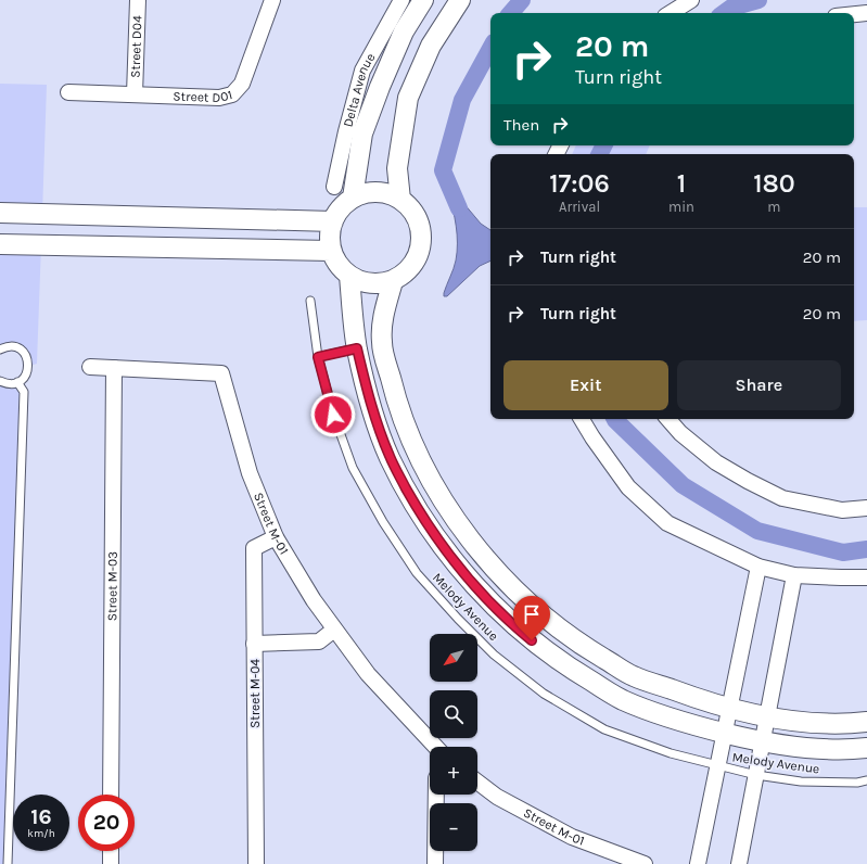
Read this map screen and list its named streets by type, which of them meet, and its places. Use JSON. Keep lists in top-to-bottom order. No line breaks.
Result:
{"streets":{"street":["Street D04","Delta Avenue","Street D01","Street M-01","Street M-03","Street M-04"],"lane":["Melody Avenue"]},"crossings":[["Street D04","Street D01"],["Street M-01","Street M-03"],["Street M-01","Street M-04"]],"north":"bottom left","page":{"turn":["20 m","Turn right"],"then":"Then","eta":["17:06","Arrival","1","min","180","m"],"list":[{"name":"Turn right","value":"20 m"},{"name":"Turn right","value":"20 m"}],"buttons":["Exit","Share"],"map_buttons":["+","−"],"speed":"16 km/h","limit":"20"}}
